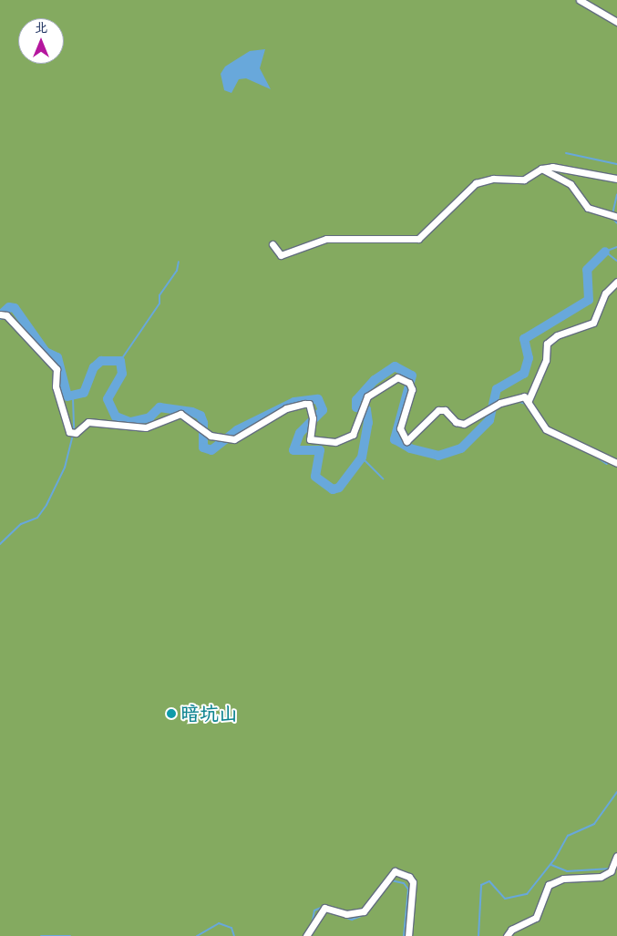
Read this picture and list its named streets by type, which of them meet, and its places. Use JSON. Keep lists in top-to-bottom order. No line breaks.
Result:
{"places":["暗坑山"],"north":"top"}
